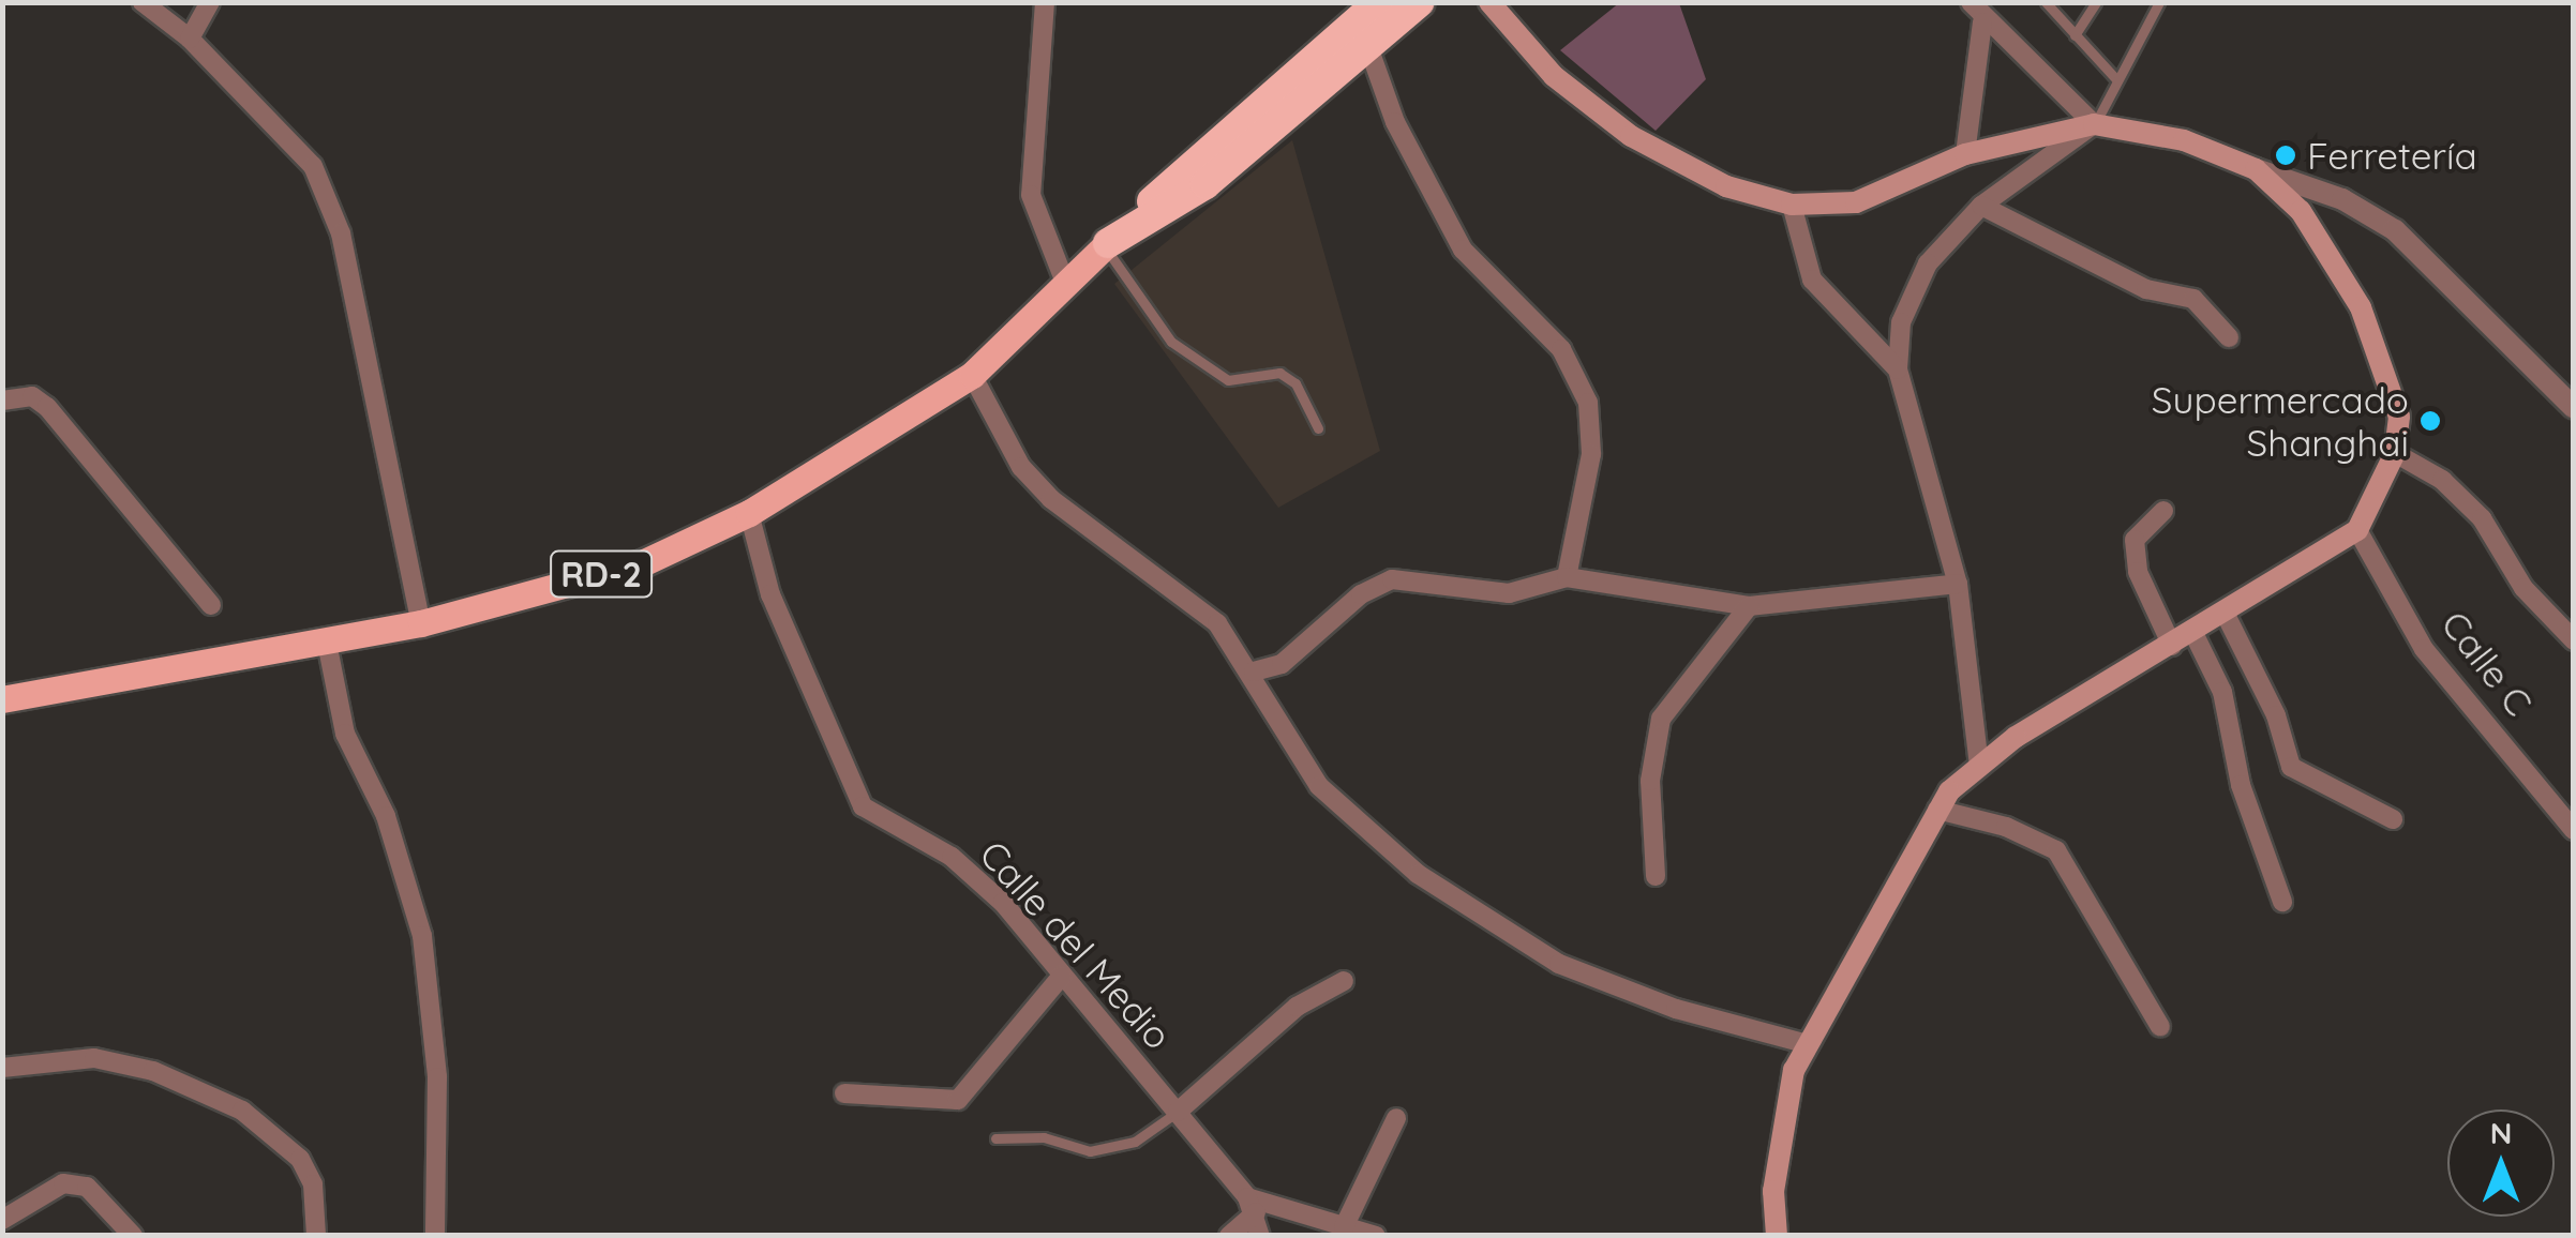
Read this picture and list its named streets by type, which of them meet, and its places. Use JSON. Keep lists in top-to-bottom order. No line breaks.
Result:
{"streets":{"highway":["RD-2"],"street":["Calle C","Calle del Medio"]},"crossings":[["RD-2","Calle del Medio"]],"places":["Ferretería","Supermercado Shanghai"],"north":"top"}
